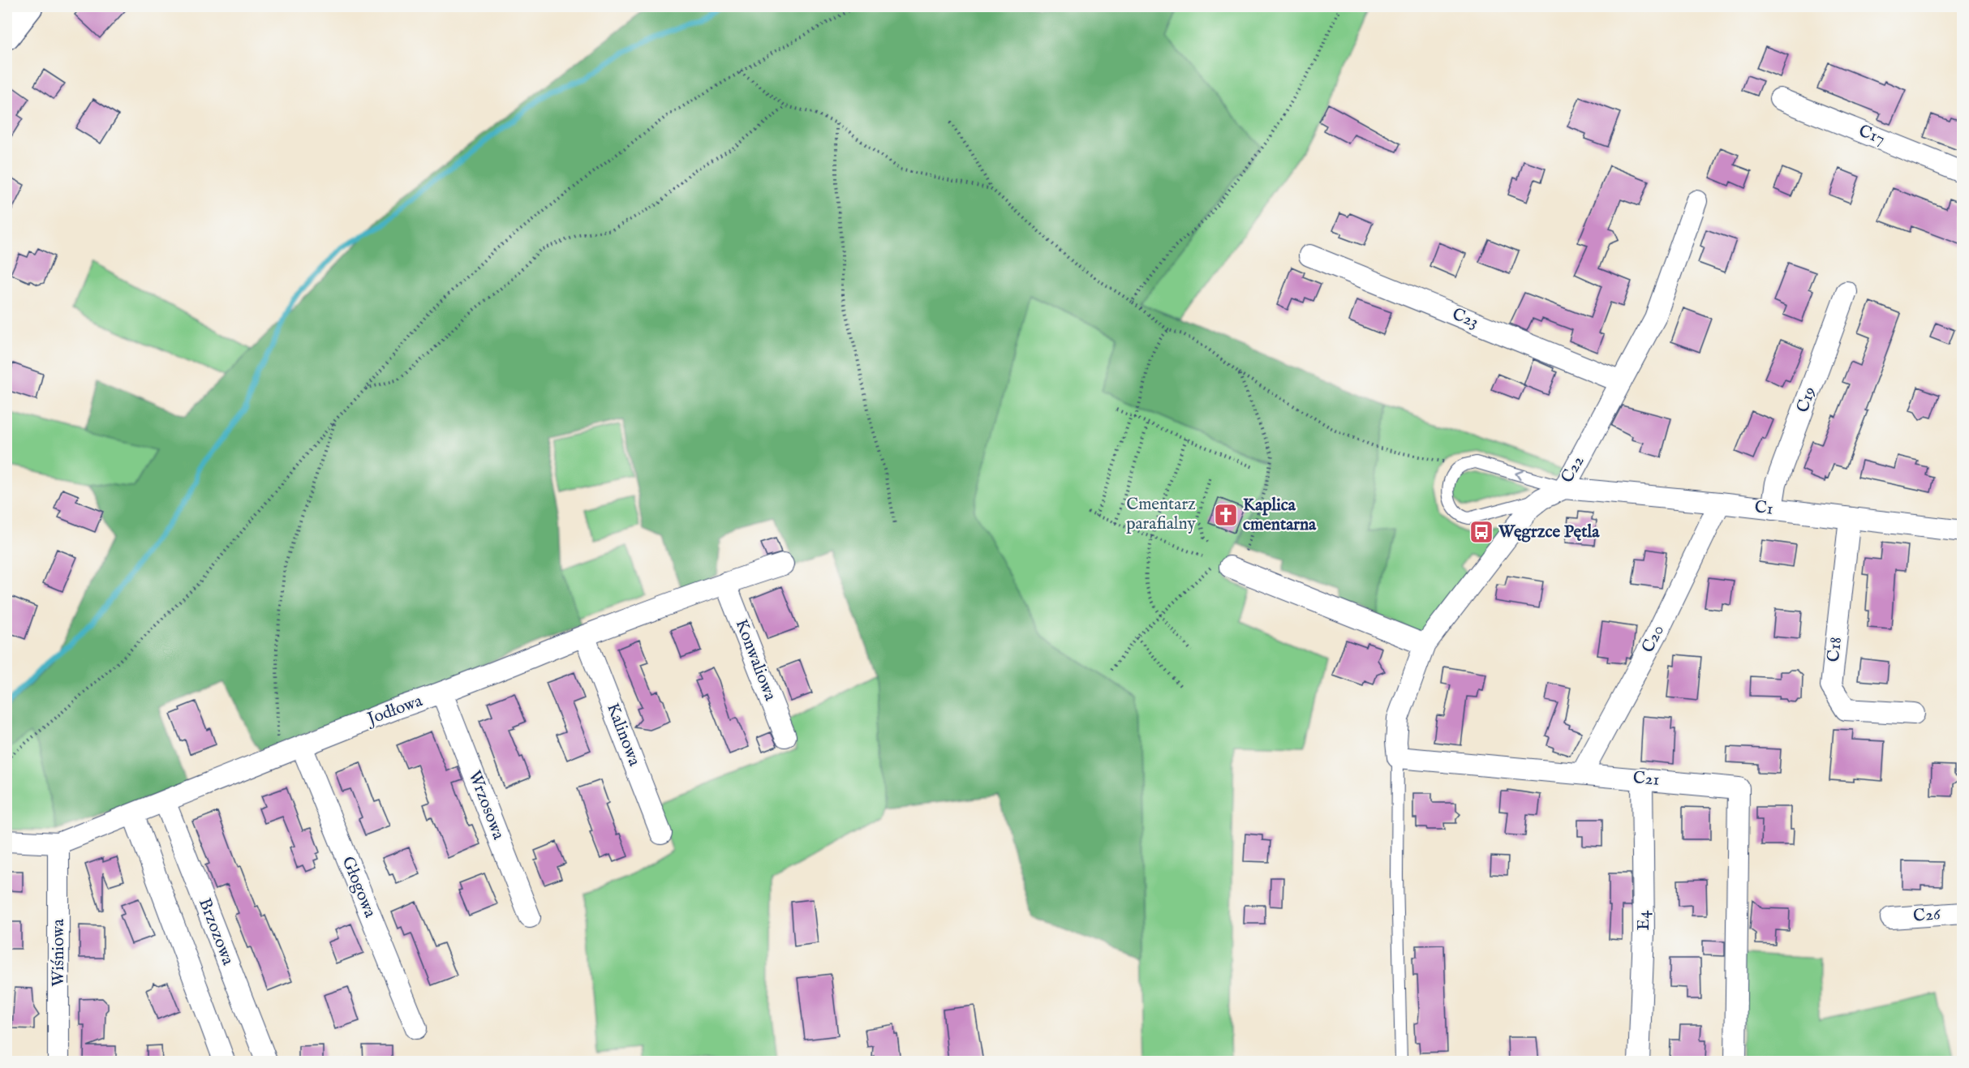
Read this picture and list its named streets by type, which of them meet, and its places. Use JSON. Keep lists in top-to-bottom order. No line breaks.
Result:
{"streets":{"street":["C17","C23","C19","C22","C1","C20","C18","Konwaliowa","Jodłowa","Kalinowa","C21","Wrzosowa","Głogowa","C26","E4","Brzozowa","Wiśniowa"]},"crossings":[["C23","C22"],["C19","C1"],["C22","C1"],["C1","C20"],["C1","C18"],["C20","C21"],["Konwaliowa","Jodłowa"],["Jodłowa","Kalinowa"],["Jodłowa","Wrzosowa"],["Jodłowa","Głogowa"],["Jodłowa","Brzozowa"],["Jodłowa","Wiśniowa"],["C21","E4"]],"parks":["Cmentarz parafialny"],"places":{"church":["Kaplica cmentarna"],"bus stop":["Węgrzce Pętla"]}}
